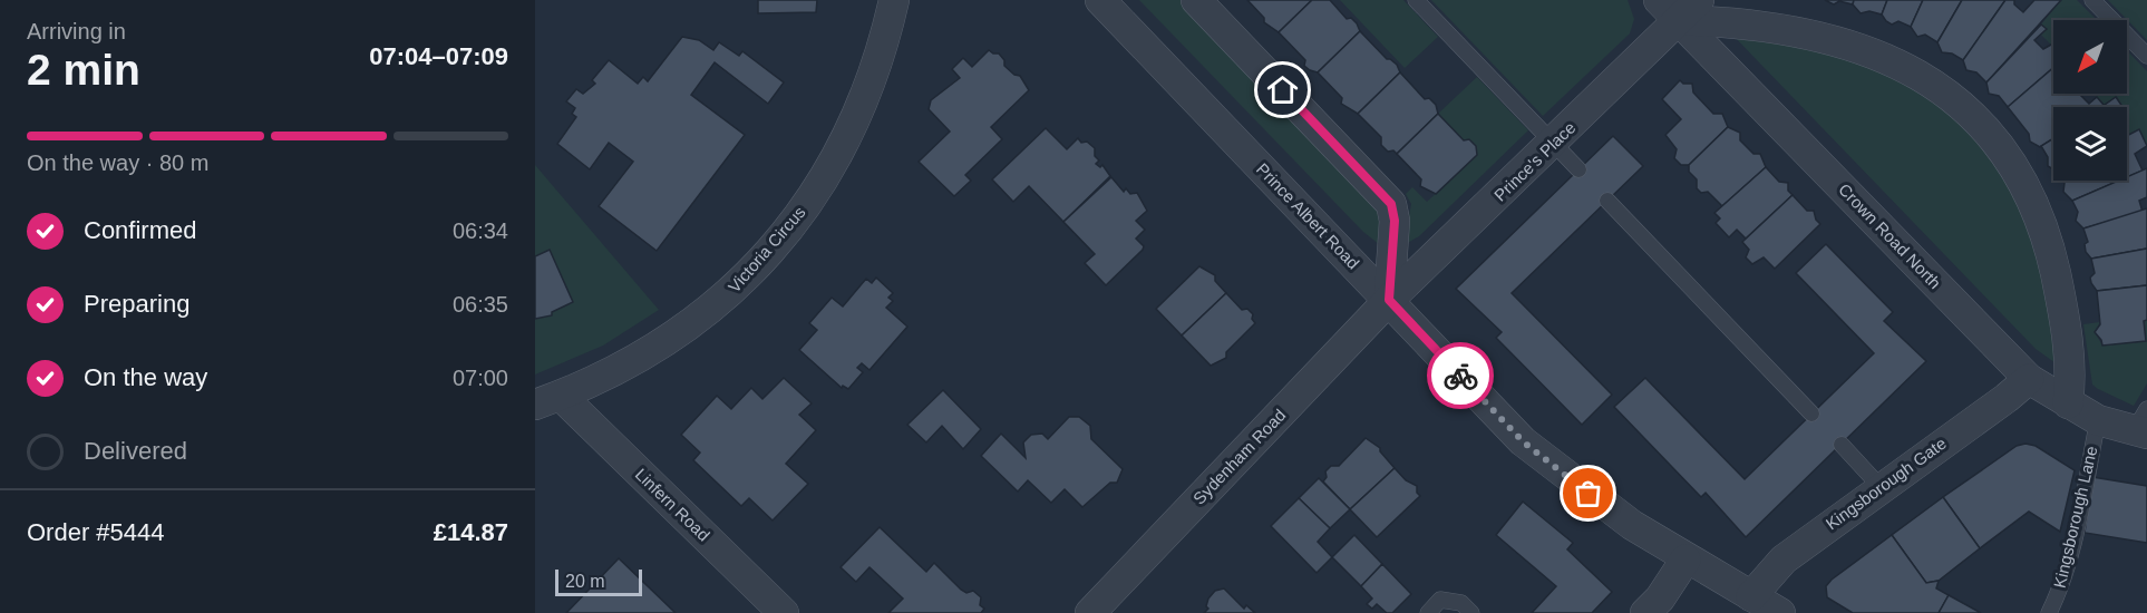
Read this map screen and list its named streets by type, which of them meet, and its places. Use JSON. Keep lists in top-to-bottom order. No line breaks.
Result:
{"streets":{"street":["Prince's Place","Prince Albert Road","Crown Road North","Victoria Circus","Sydenham Road","Kingsborough Gate","Linfern Road"],"lane":["Kingsborough Lane"]},"crossings":[["Prince's Place","Prince Albert Road"],["Prince's Place","Crown Road North"],["Prince's Place","Sydenham Road"],["Prince Albert Road","Sydenham Road"],["Prince Albert Road","Kingsborough Gate"],["Crown Road North","Kingsborough Gate"],["Crown Road North","Kingsborough Lane"],["Victoria Circus","Linfern Road"]],"scale_bar":"20 m","north":"bottom left","page":{"heading":["2 min","Arriving in","07:04–07:09"],"panel":["Order #5444","£14.87"],"bar":"On the way · 80 m","list":[["Confirmed","06:34"],["Preparing","06:35"],["On the way","07:00"],"Delivered"],"scale":"20 m"}}
